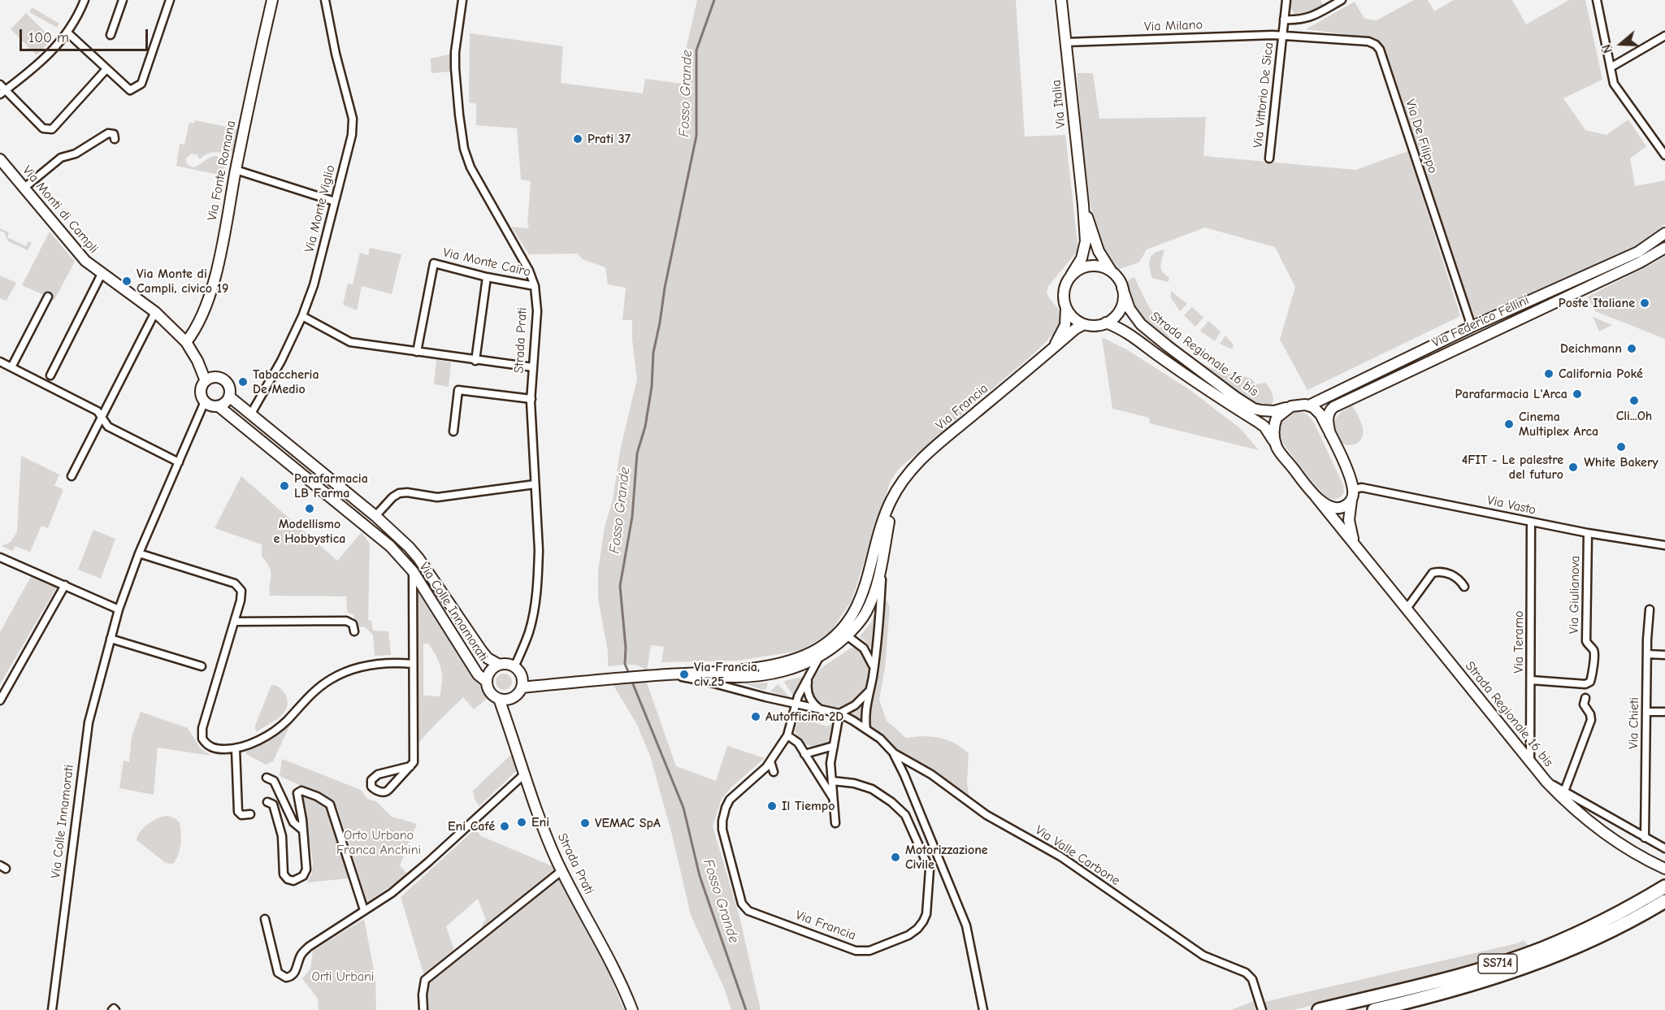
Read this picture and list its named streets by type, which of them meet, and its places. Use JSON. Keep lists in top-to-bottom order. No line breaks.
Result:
{"streets":{"highway":["SS714"],"street":["Via Milano","Via Vittorio De Sica","Via Italia","Via De Filippo","Via Fonte Romana","Via Monte Viglio","Via Monti di Campli","Via Monte Cairo","Via Federico Fellini","Strada Prati","Strada Regionale 16 bis","Via Francia","Via Vasto","Via Giulianova","Via Colle Innamorati","Via Teramo","Via Chieti","Via Valle Carbone"]},"crossings":[["Via Milano","Via Vittorio De Sica"],["Via Milano","Via Italia"],["Via Milano","Via De Filippo"],["Via Vittorio De Sica","Via De Filippo"],["Via Italia","Strada Regionale 16 bis"],["Via Italia","Via Francia"],["Via De Filippo","Via Federico Fellini"],["Via Fonte Romana","Via Monti di Campli"],["Via Monti di Campli","Via Colle Innamorati"],["Via Monte Cairo","Strada Prati"],["Via Federico Fellini","Strada Regionale 16 bis"],["Strada Prati","Via Francia"],["Strada Prati","Via Colle Innamorati"],["Strada Regionale 16 bis","Via Francia"],["Strada Regionale 16 bis","Via Vasto"],["Strada Regionale 16 bis","Via Teramo"],["Via Francia","Via Colle Innamorati"],["Via Francia","Via Valle Carbone"],["Via Vasto","Via Giulianova"],["Via Vasto","Via Teramo"],["Via Giulianova","Via Teramo"]],"water":["Fosso Grande"],"parks":["Orto Urbano Franca Anchini","Orti Urbani"],"places":["Prati 37","Via Monte di Campli, civico 19","Poste Italiane","Deichmann","California Poké","Tabaccheria De Medio","Parafarmacia L'Arca","Cli...Oh","Cinema Multiplex Arca","White Bakery","4FIT - Le palestre del futuro","Parafarmacia LB Farma","Modellismo e Hobbystica","Via Francia, civ.25","Autofficina 2D","Il Tiempo","Eni","VEMAC SpA","Eni Café","Motorizzazione Civile"],"scale_bar":"100 m","north":"left"}
